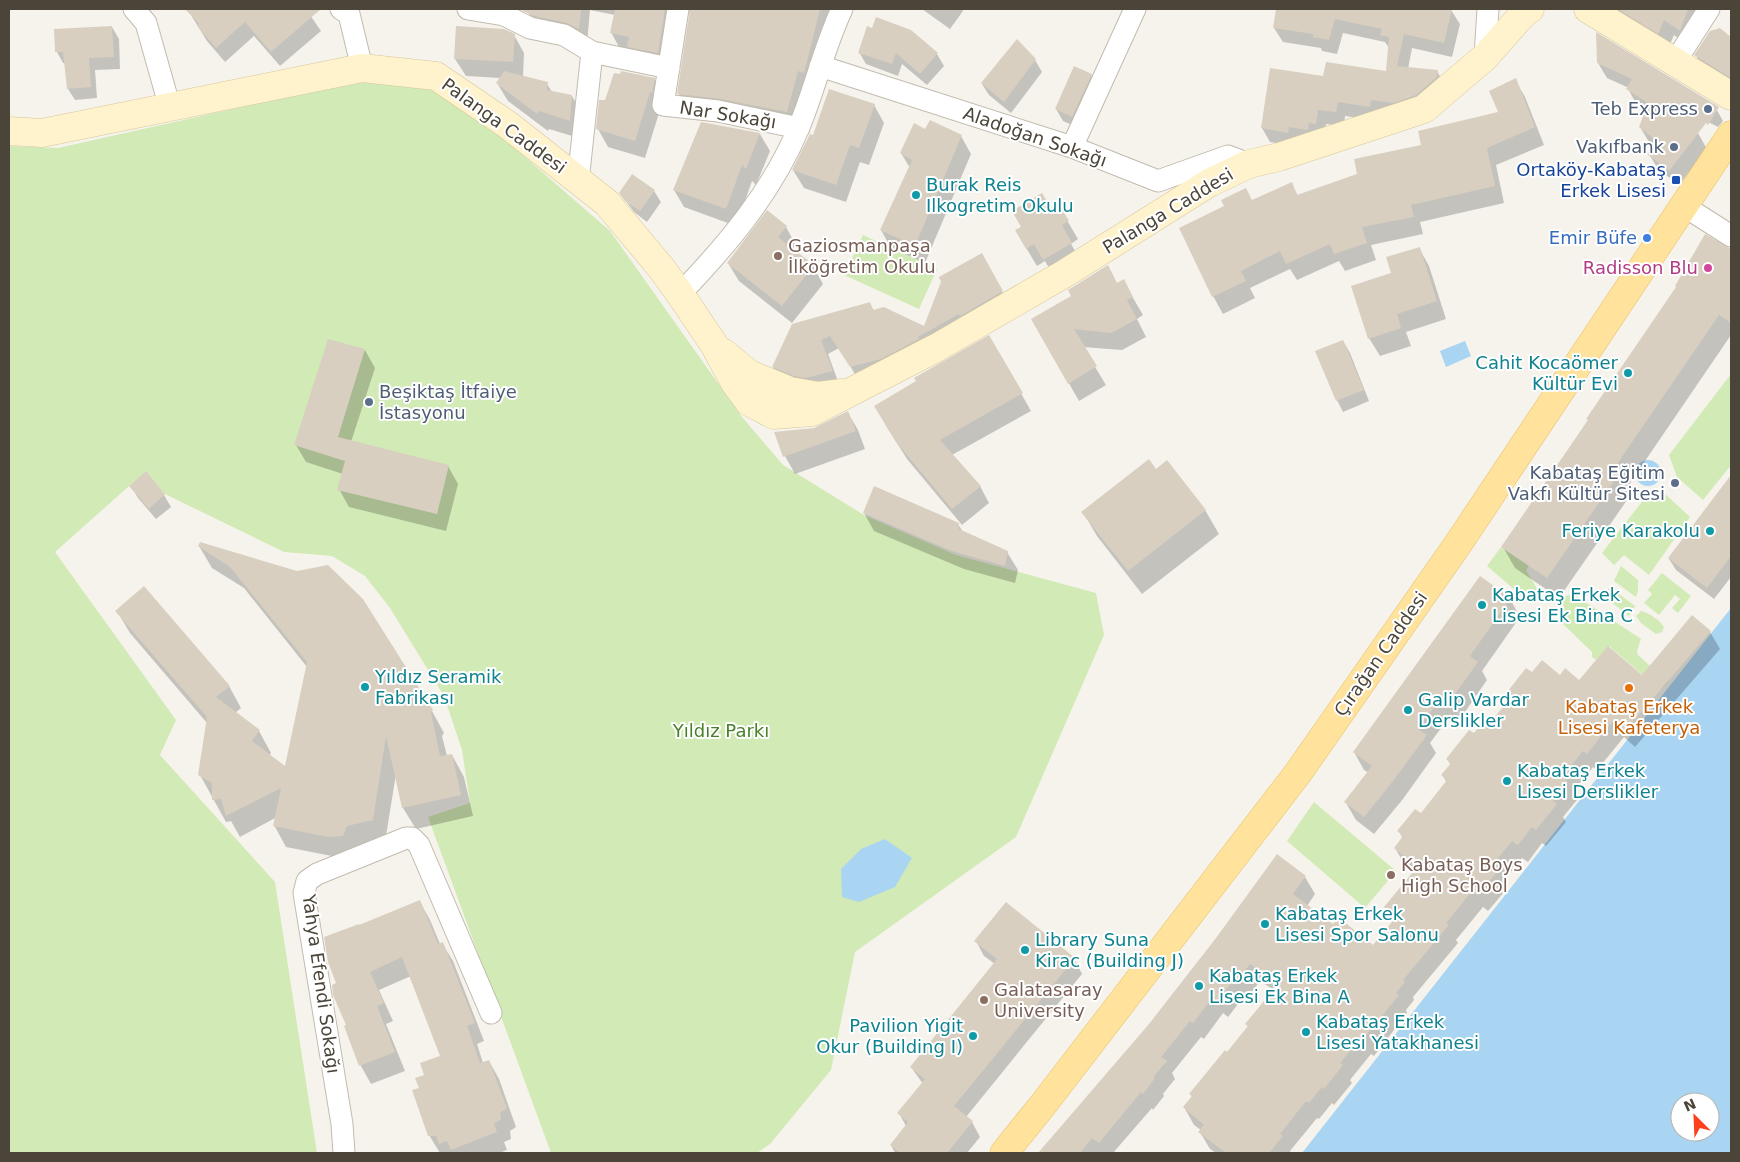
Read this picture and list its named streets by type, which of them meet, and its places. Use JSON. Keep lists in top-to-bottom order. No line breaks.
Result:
{"streets":{"main road":["Palanga Caddesi","Çırağan Caddesi"],"street":["Nar Sokağı","Aladoğan Sokağı","Yahya Efendi Sokağı"]},"crossings":[["Palanga Caddesi","Aladoğan Sokağı"]],"parks":["Yıldız Parkı"],"places":{"other":["Teb Express","Vakıfbank","Burak Reis Ilkogretim Okulu","Emir Büfe","Gaziosmanpaşa İlköğretim Okulu","Radisson Blu","Cahit Kocaömer Kültür Evi","Beşiktaş İtfaiye İstasyonu","Kabataş Eğitim Vakfı Kültür Sitesi","Feriye Karakolu","Kabataş Erkek Lisesi Ek Bina C","Yıldız Seramik Fabrikası","Kabataş Erkek Lisesi Kafeterya","Galip Vardar Derslikler","Kabataş Erkek Lisesi Derslikler","Kabataş Boys High School","Kabataş Erkek Lisesi Spor Salonu","Library Suna Kirac (Building J)","Kabataş Erkek Lisesi Ek Bina A","Galatasaray University","Kabataş Erkek Lisesi Yatakhanesi","Pavilion Yigit Okur (Building I)"],"transit":["Ortaköy-Kabataş Erkek Lisesi"]},"north":"top left"}
